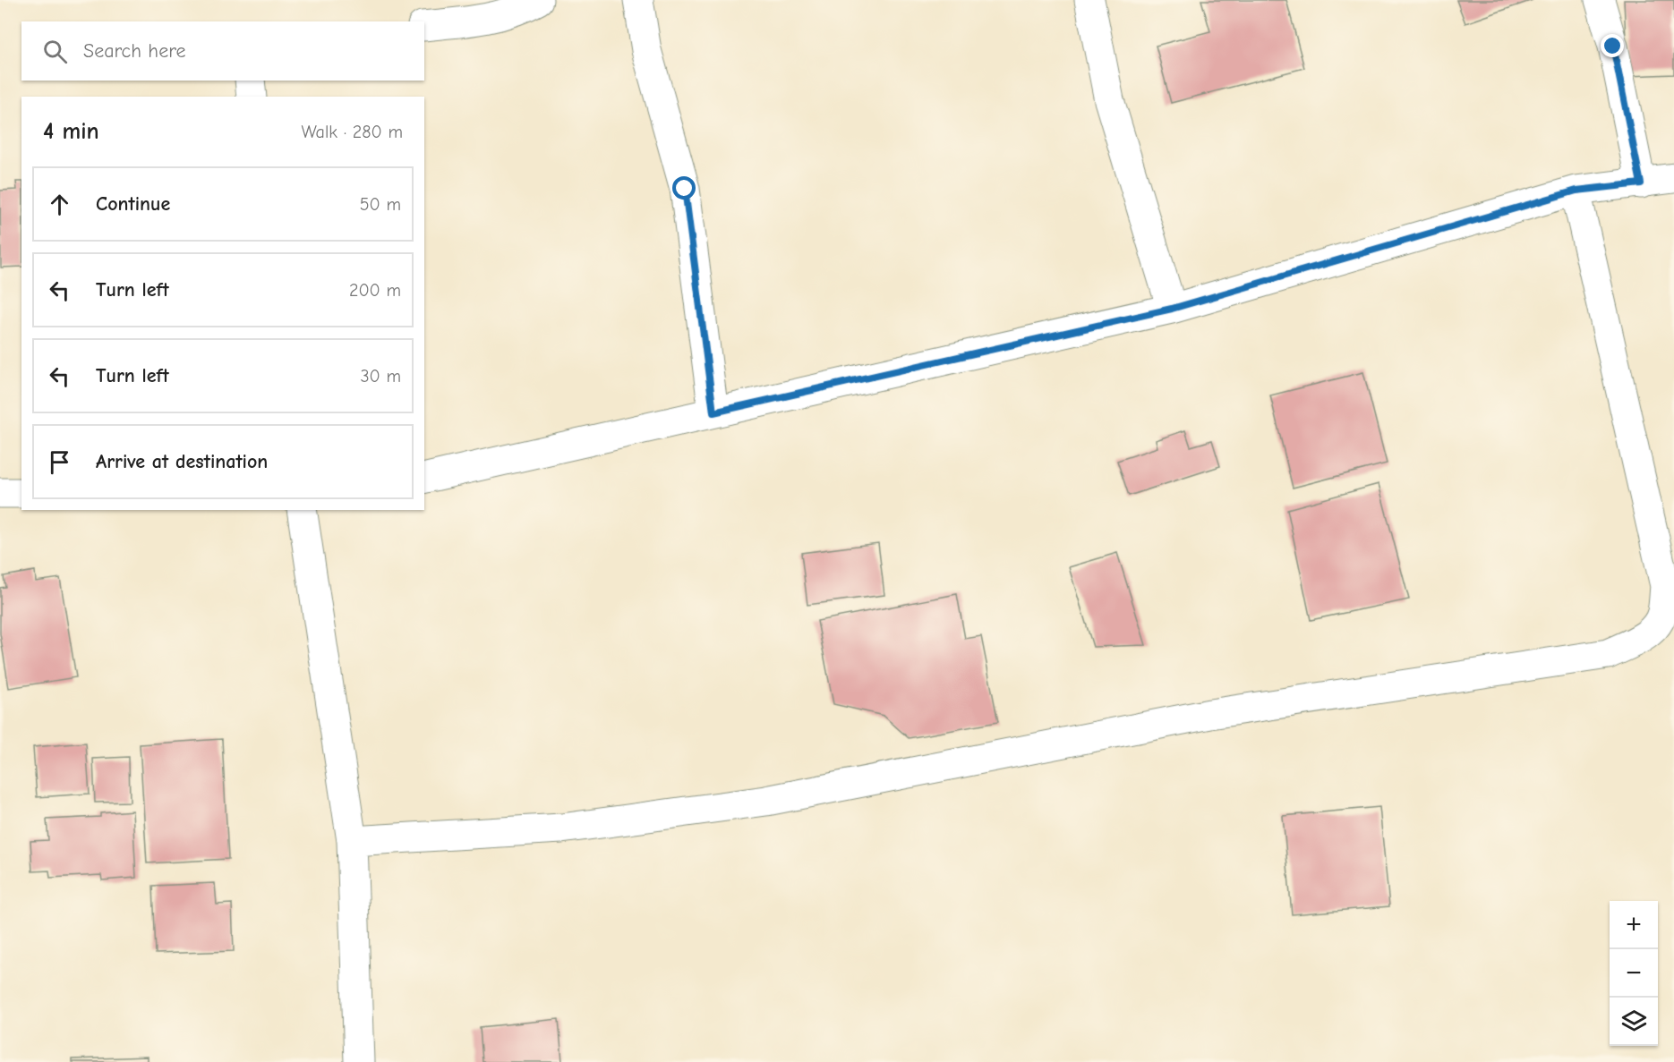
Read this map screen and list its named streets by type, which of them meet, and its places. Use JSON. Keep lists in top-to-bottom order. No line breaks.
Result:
{"page":{"search":"Search here","heading":["4 min","Walk · 280 m"],"list":[["Continue","50 m"],["Turn left","200 m"],["Turn left","30 m"],"Arrive at destination"],"map_buttons":["+","−"]}}
